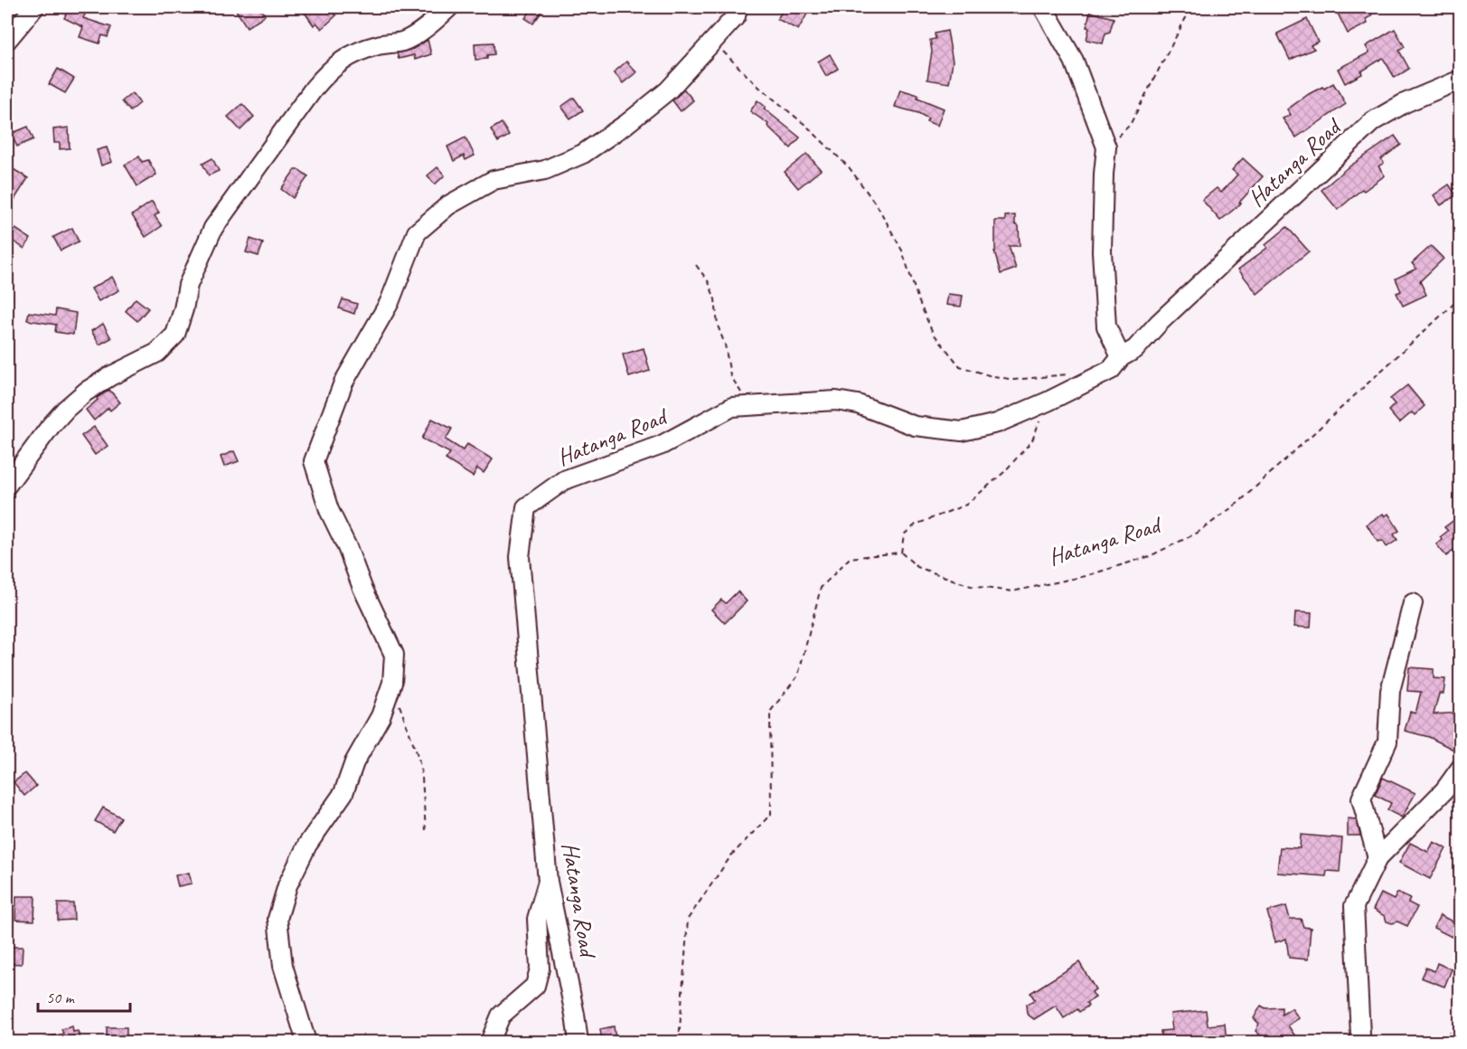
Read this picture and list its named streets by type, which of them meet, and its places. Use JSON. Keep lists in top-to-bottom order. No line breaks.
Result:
{"streets":{"street":["Hatanga Road"]},"scale_bar":"50 m"}
